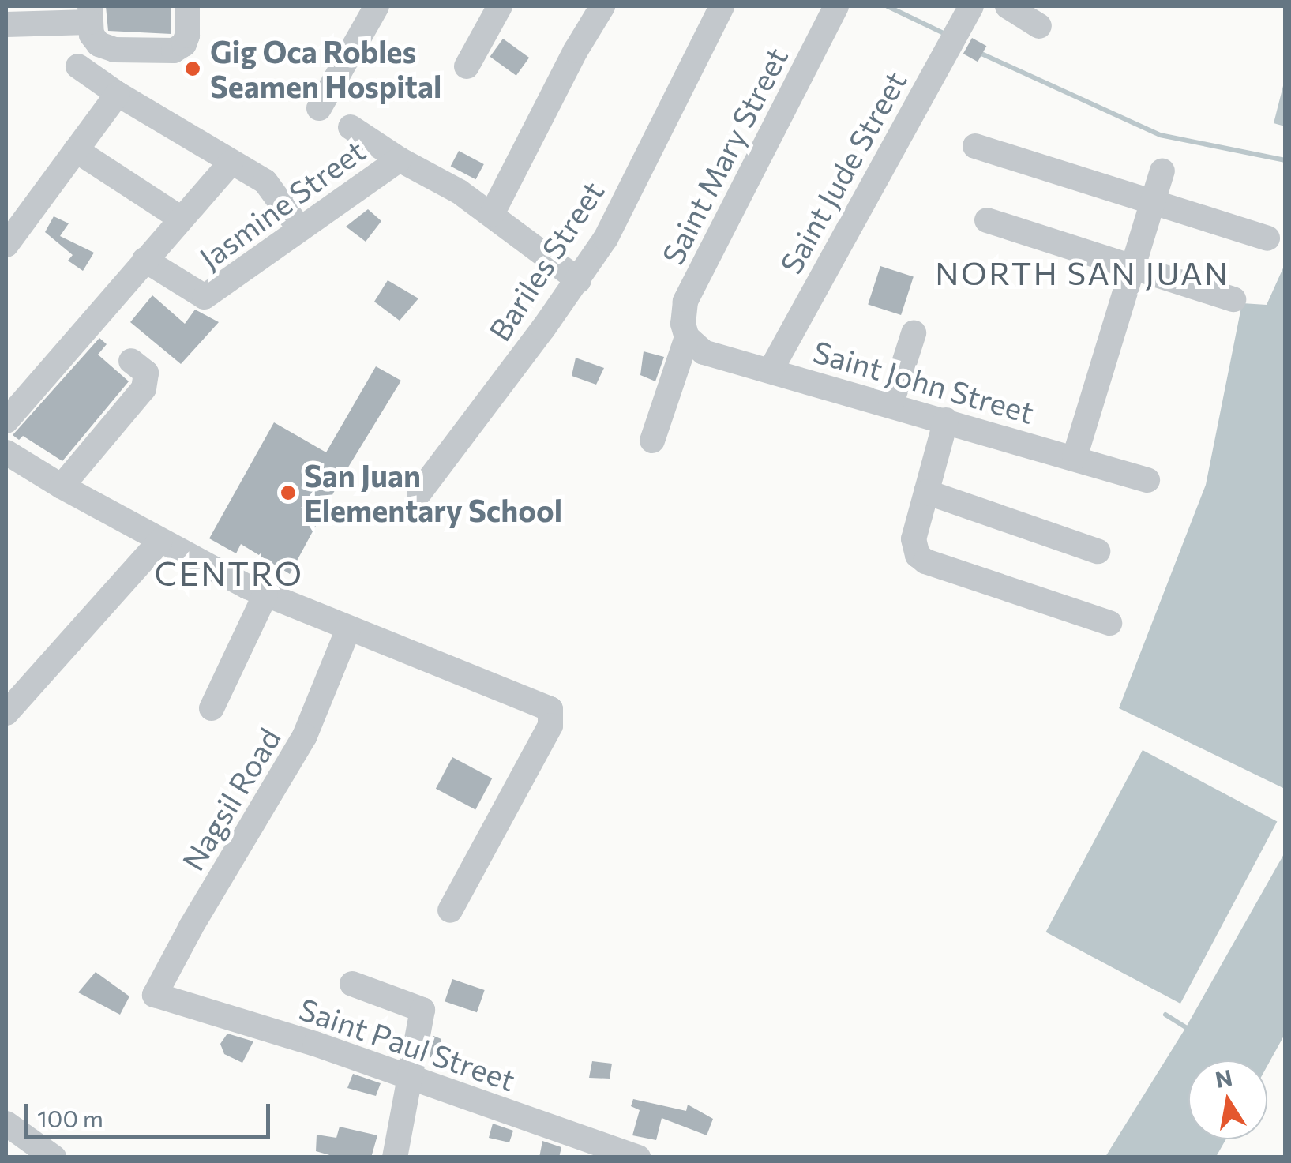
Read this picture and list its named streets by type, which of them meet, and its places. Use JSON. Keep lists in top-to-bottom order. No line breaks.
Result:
{"streets":{"street":["Saint Mary Street","Saint Jude Street","Jasmine Street","Bariles Street","Saint John Street","Nagsil Road","Saint Paul Street"]},"crossings":[["Saint Mary Street","Saint John Street"],["Saint Jude Street","Saint John Street"],["Nagsil Road","Saint Paul Street"]],"districts":["NORTH SAN JUAN","CENTRO"],"places":["Gig Oca Robles Seamen Hospital","San Juan Elementary School"],"scale_bar":"100 m","north":"top"}
